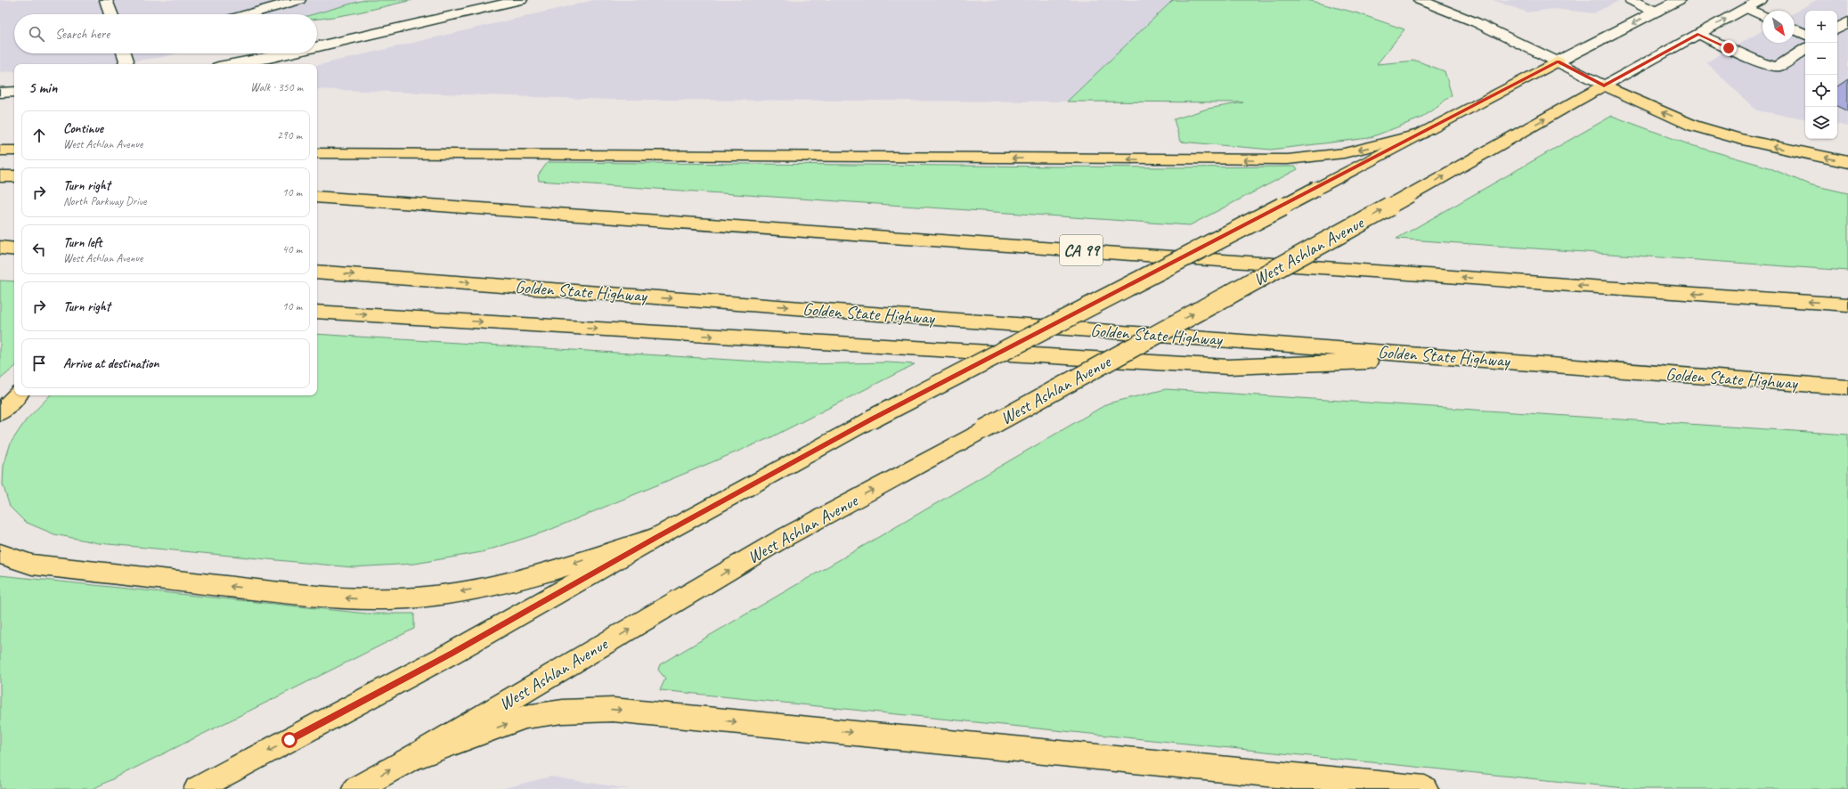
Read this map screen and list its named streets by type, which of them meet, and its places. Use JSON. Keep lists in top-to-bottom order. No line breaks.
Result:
{"streets":{"main road":["CA 99","West Ashlan Avenue","Golden State Highway"]},"one_way":["West Ashlan Avenue"],"north":"bottom right","page":{"map_buttons":["+","−"],"search":"Search here","heading":["5 min","Walk · 350 m"],"list":[["Continue","West Ashlan Avenue","290 m"],["Turn right","North Parkway Drive","10 m"],["Turn left","West Ashlan Avenue","40 m"],["Turn right","10 m"],"Arrive at destination"]}}
